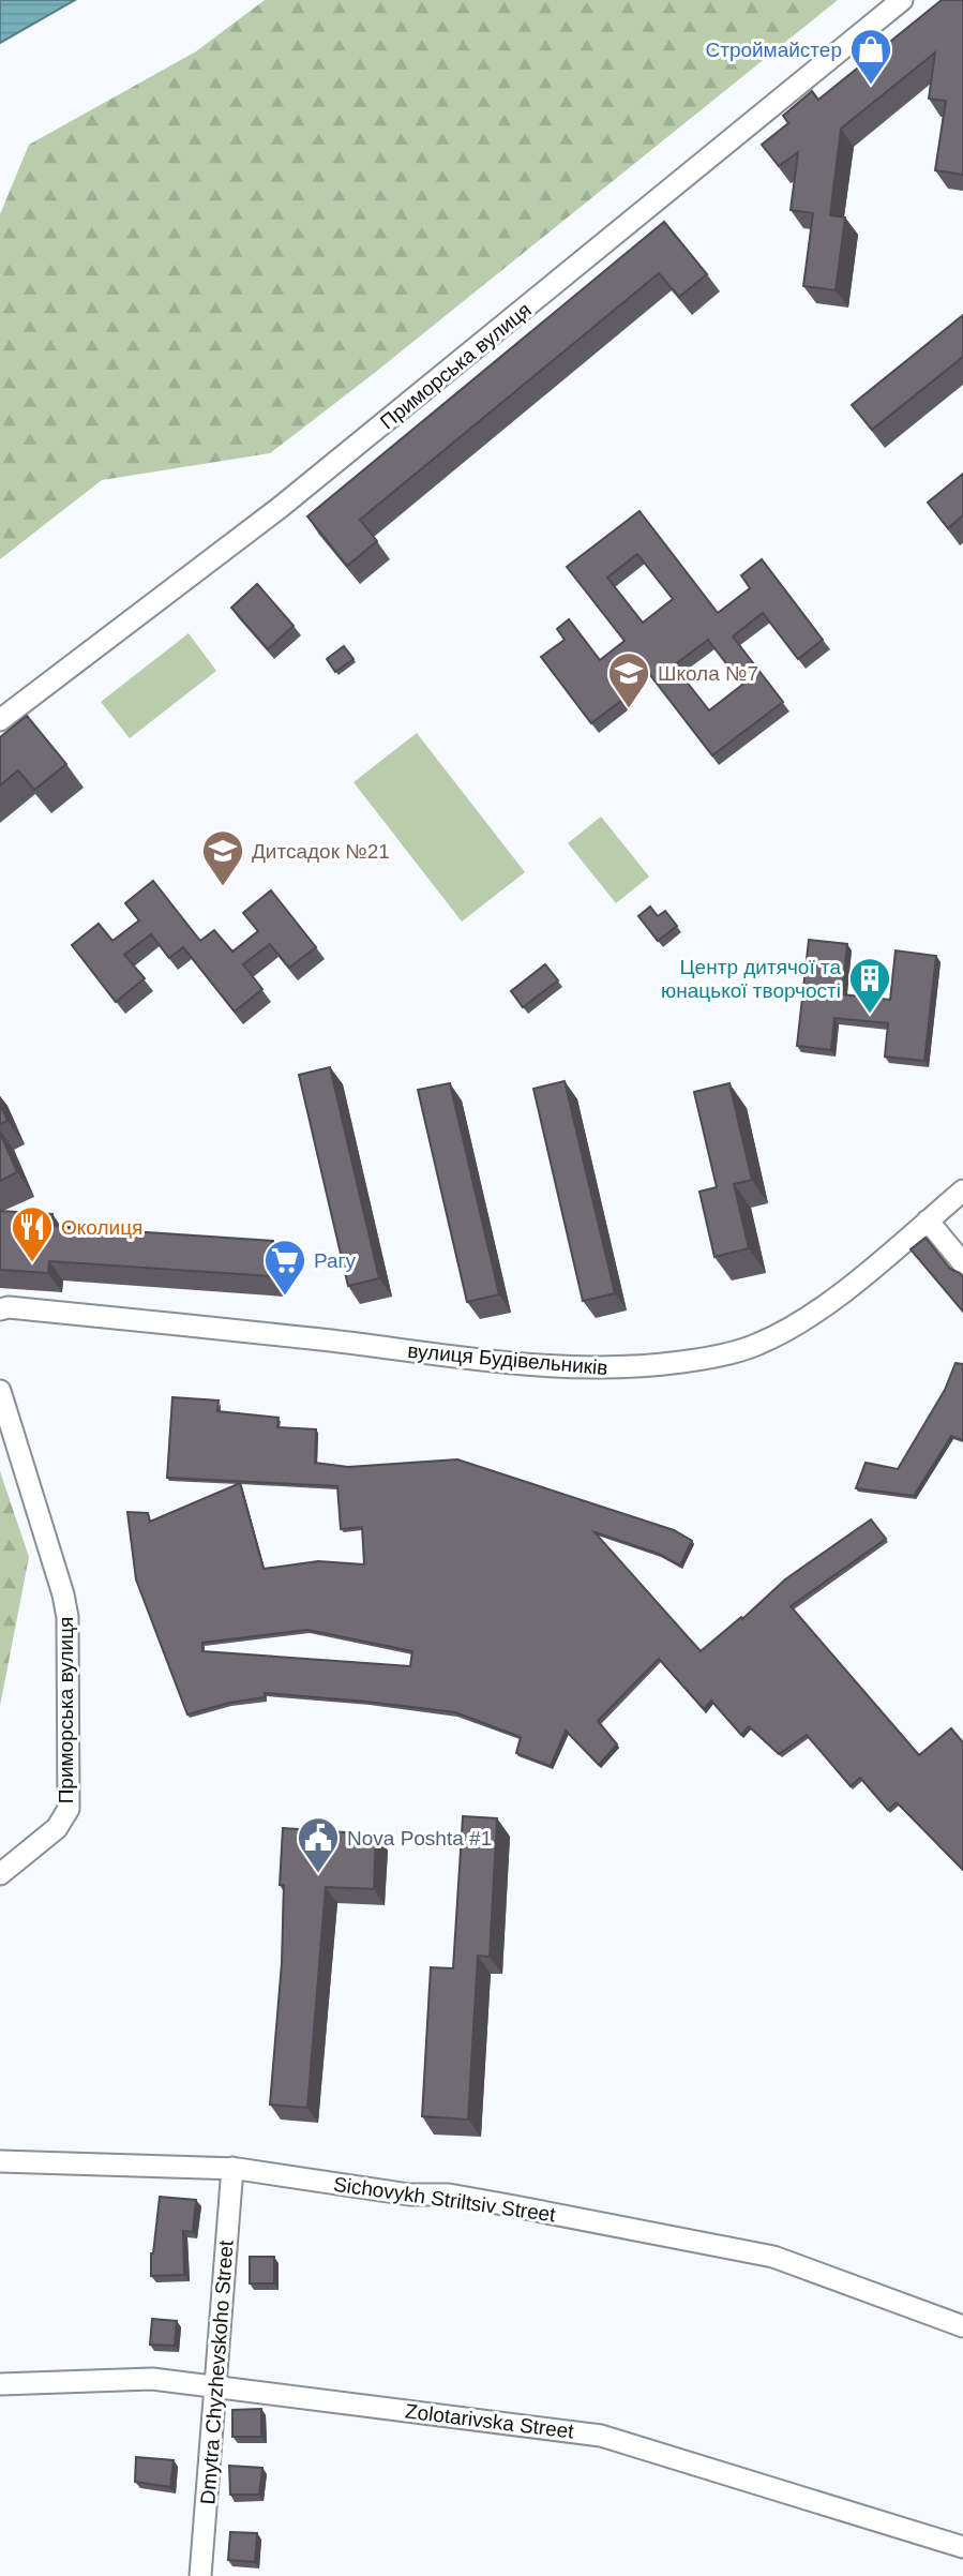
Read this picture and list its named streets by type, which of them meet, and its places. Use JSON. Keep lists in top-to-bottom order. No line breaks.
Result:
{"streets":{"street":["Приморська вулиця","вулиця Будівельників","Sichovykh Striltsiv Street","Dmytra Chyzhevskoho Street","Zolotarivska Street"]},"crossings":[["Sichovykh Striltsiv Street","Dmytra Chyzhevskoho Street"],["Dmytra Chyzhevskoho Street","Zolotarivska Street"]],"places":{"shop":["Строймайстер"],"school or university":["Школа №7","Дитсадок №21"],"building":["Центр дитячої та юнацької творчості"],"restaurant":["Околиця"],"supermarket":["Рагу"],"public building":["Nova Poshta #1"]}}
